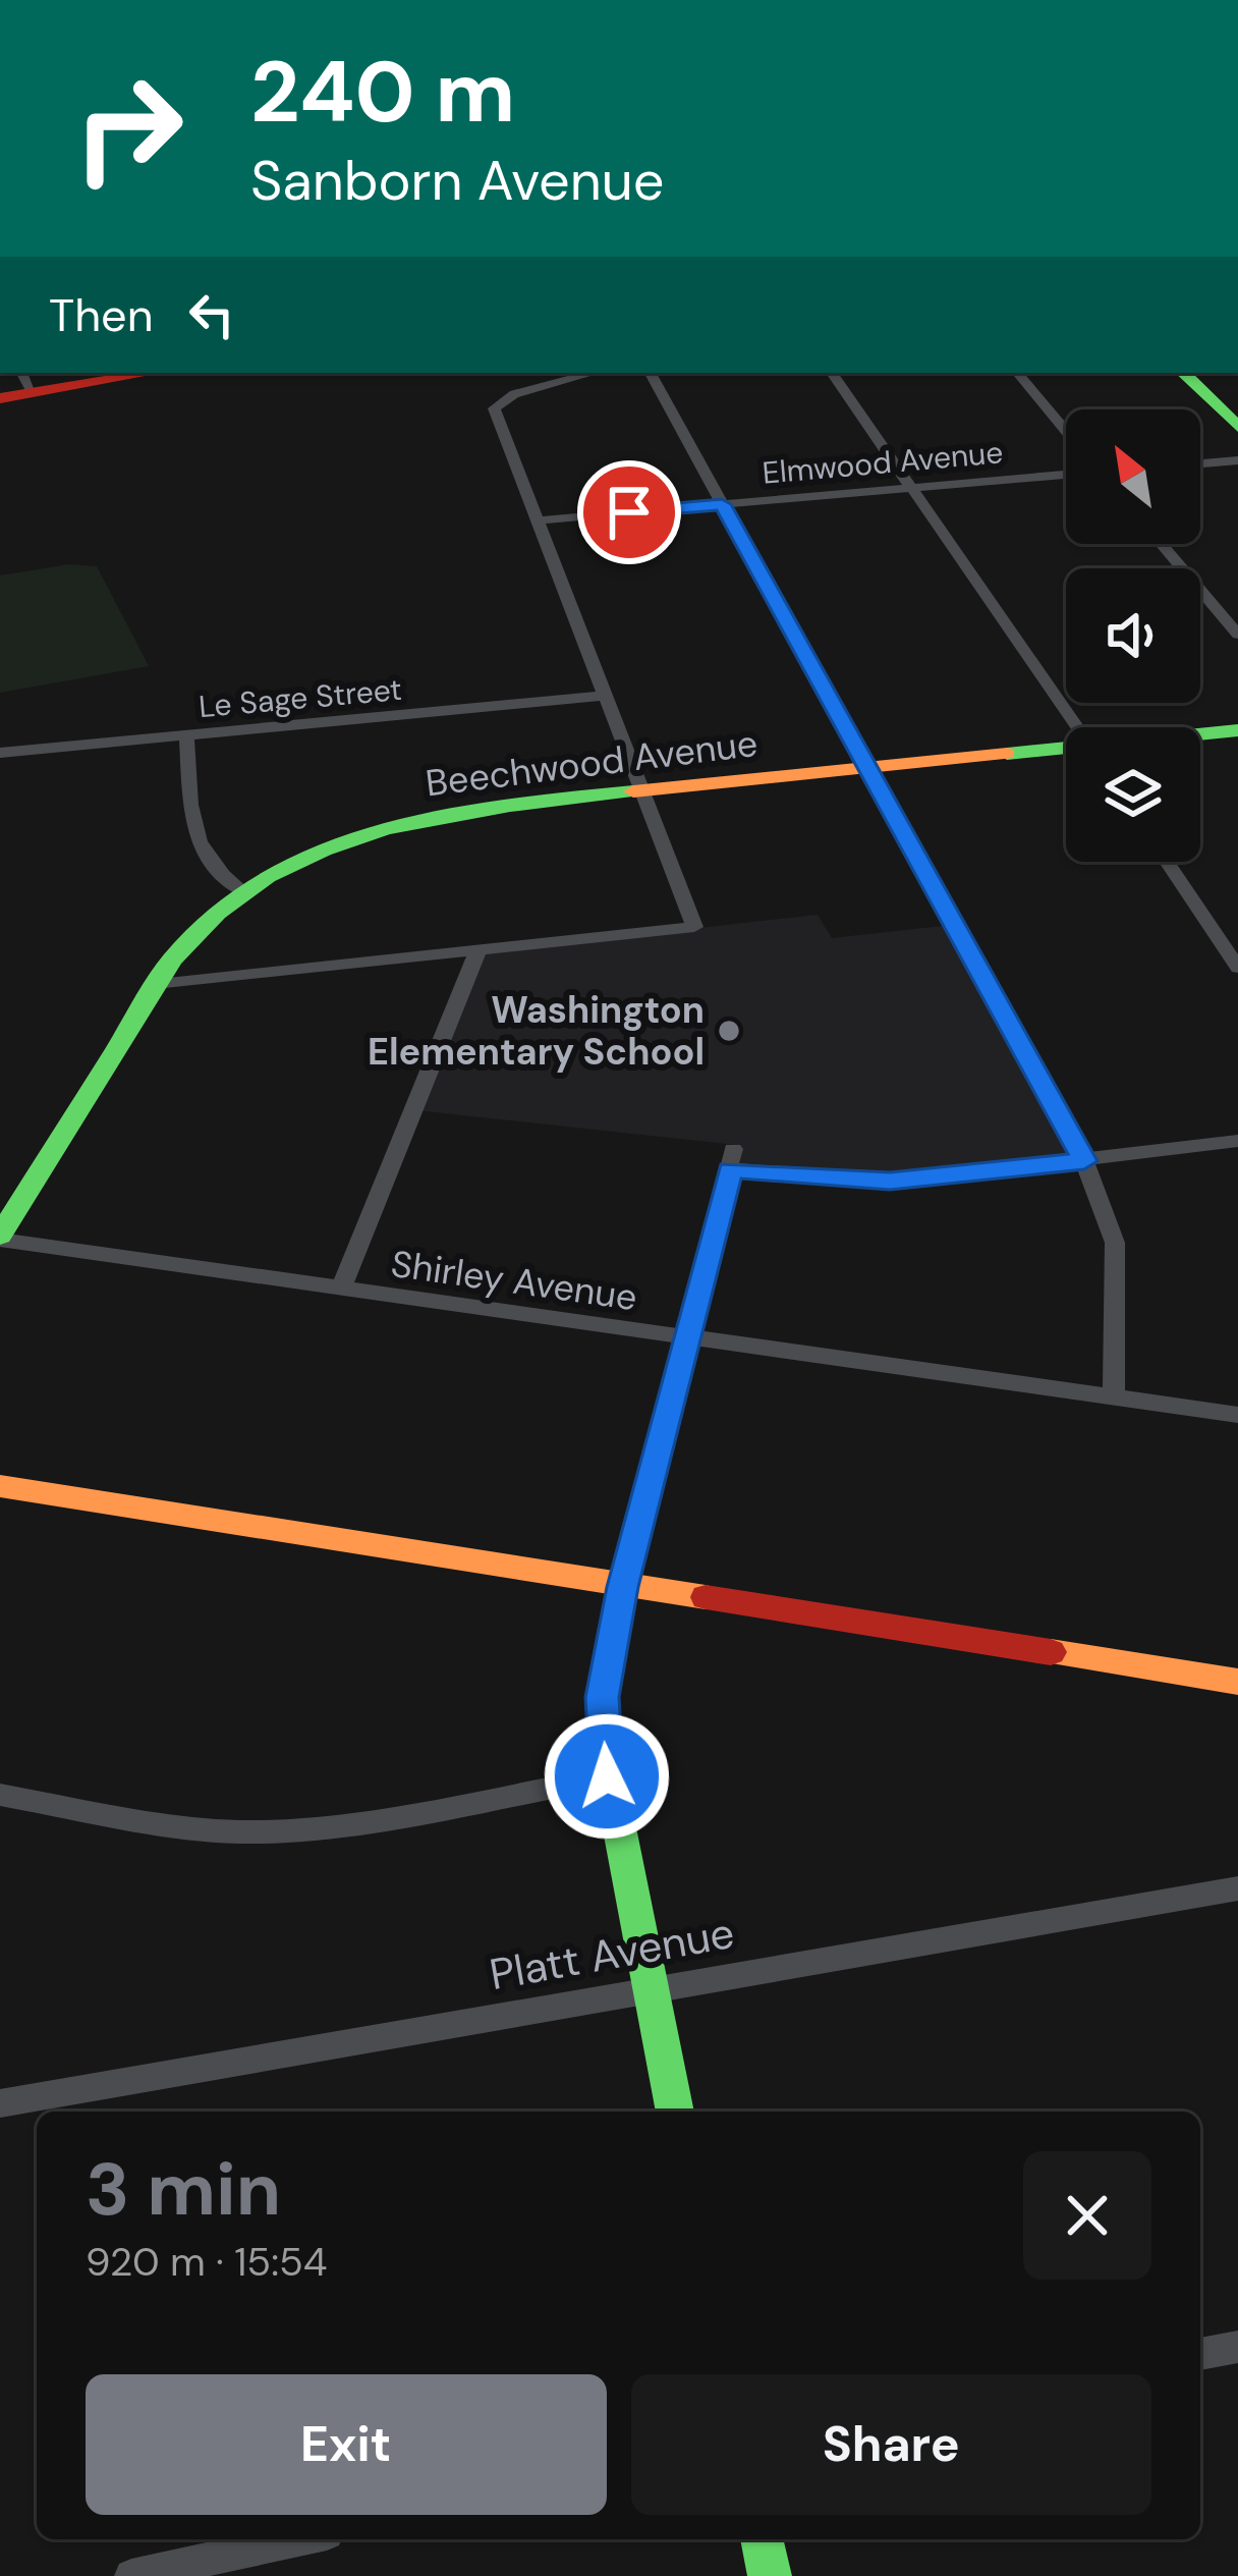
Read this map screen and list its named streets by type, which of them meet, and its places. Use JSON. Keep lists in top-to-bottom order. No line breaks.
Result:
{"streets":{"street":["Elmwood Avenue","Le Sage Street","Beechwood Avenue","Shirley Avenue","Platt Avenue"]},"crossings":[["Beechwood Avenue","Shirley Avenue"]],"places":["Washington Elementary School"],"north":"top left","page":{"turn":["240 m","Sanborn Avenue"],"then":"Then","heading":["3 min","920 m · 15:54"],"buttons":["Exit","Share"]}}
